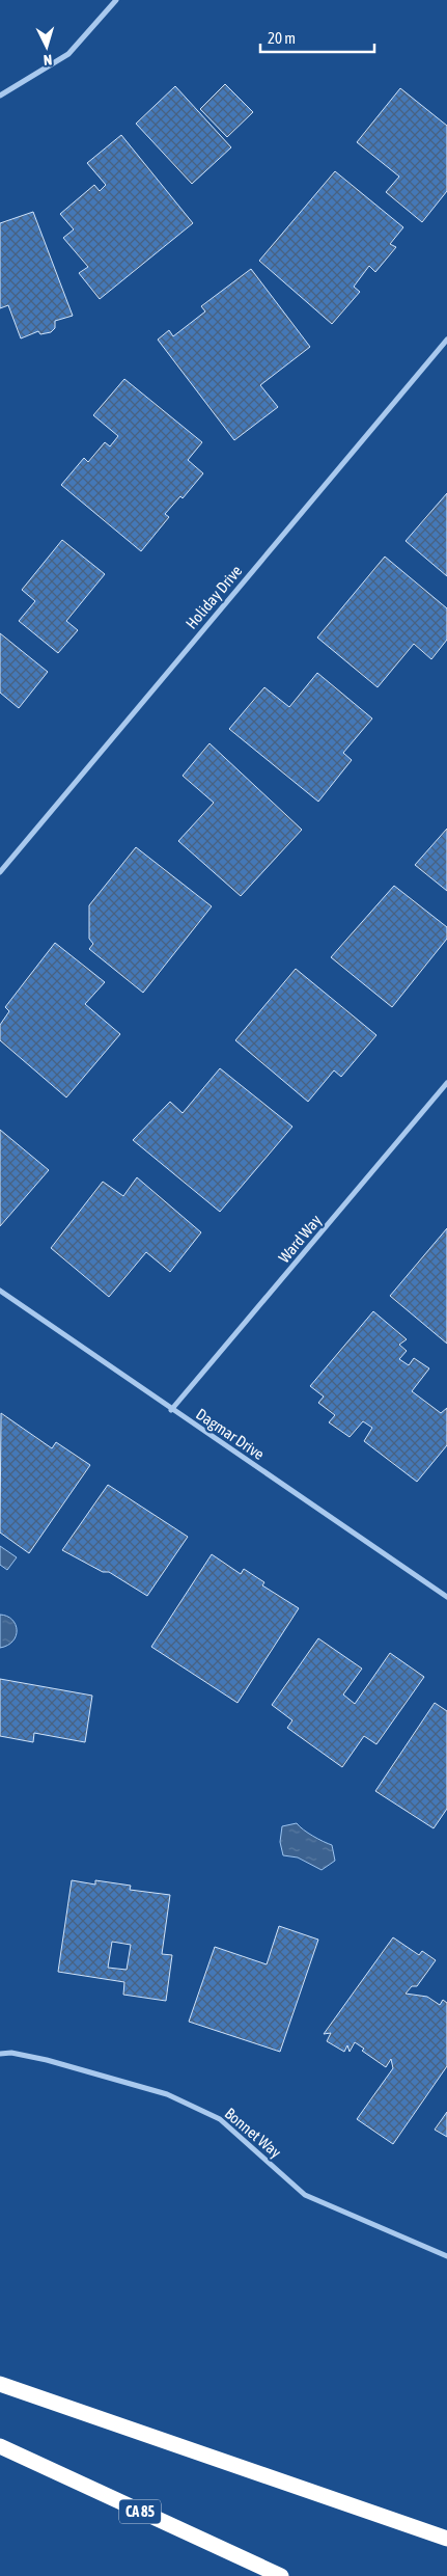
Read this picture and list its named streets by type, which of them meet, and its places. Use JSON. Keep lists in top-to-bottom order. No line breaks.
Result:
{"streets":{"highway":["CA 85"],"street":["Holiday Drive","Ward Way","Dagmar Drive","Bonnet Way"]},"crossings":[["Ward Way","Dagmar Drive"]],"scale_bar":"20 m","north":"bottom"}
